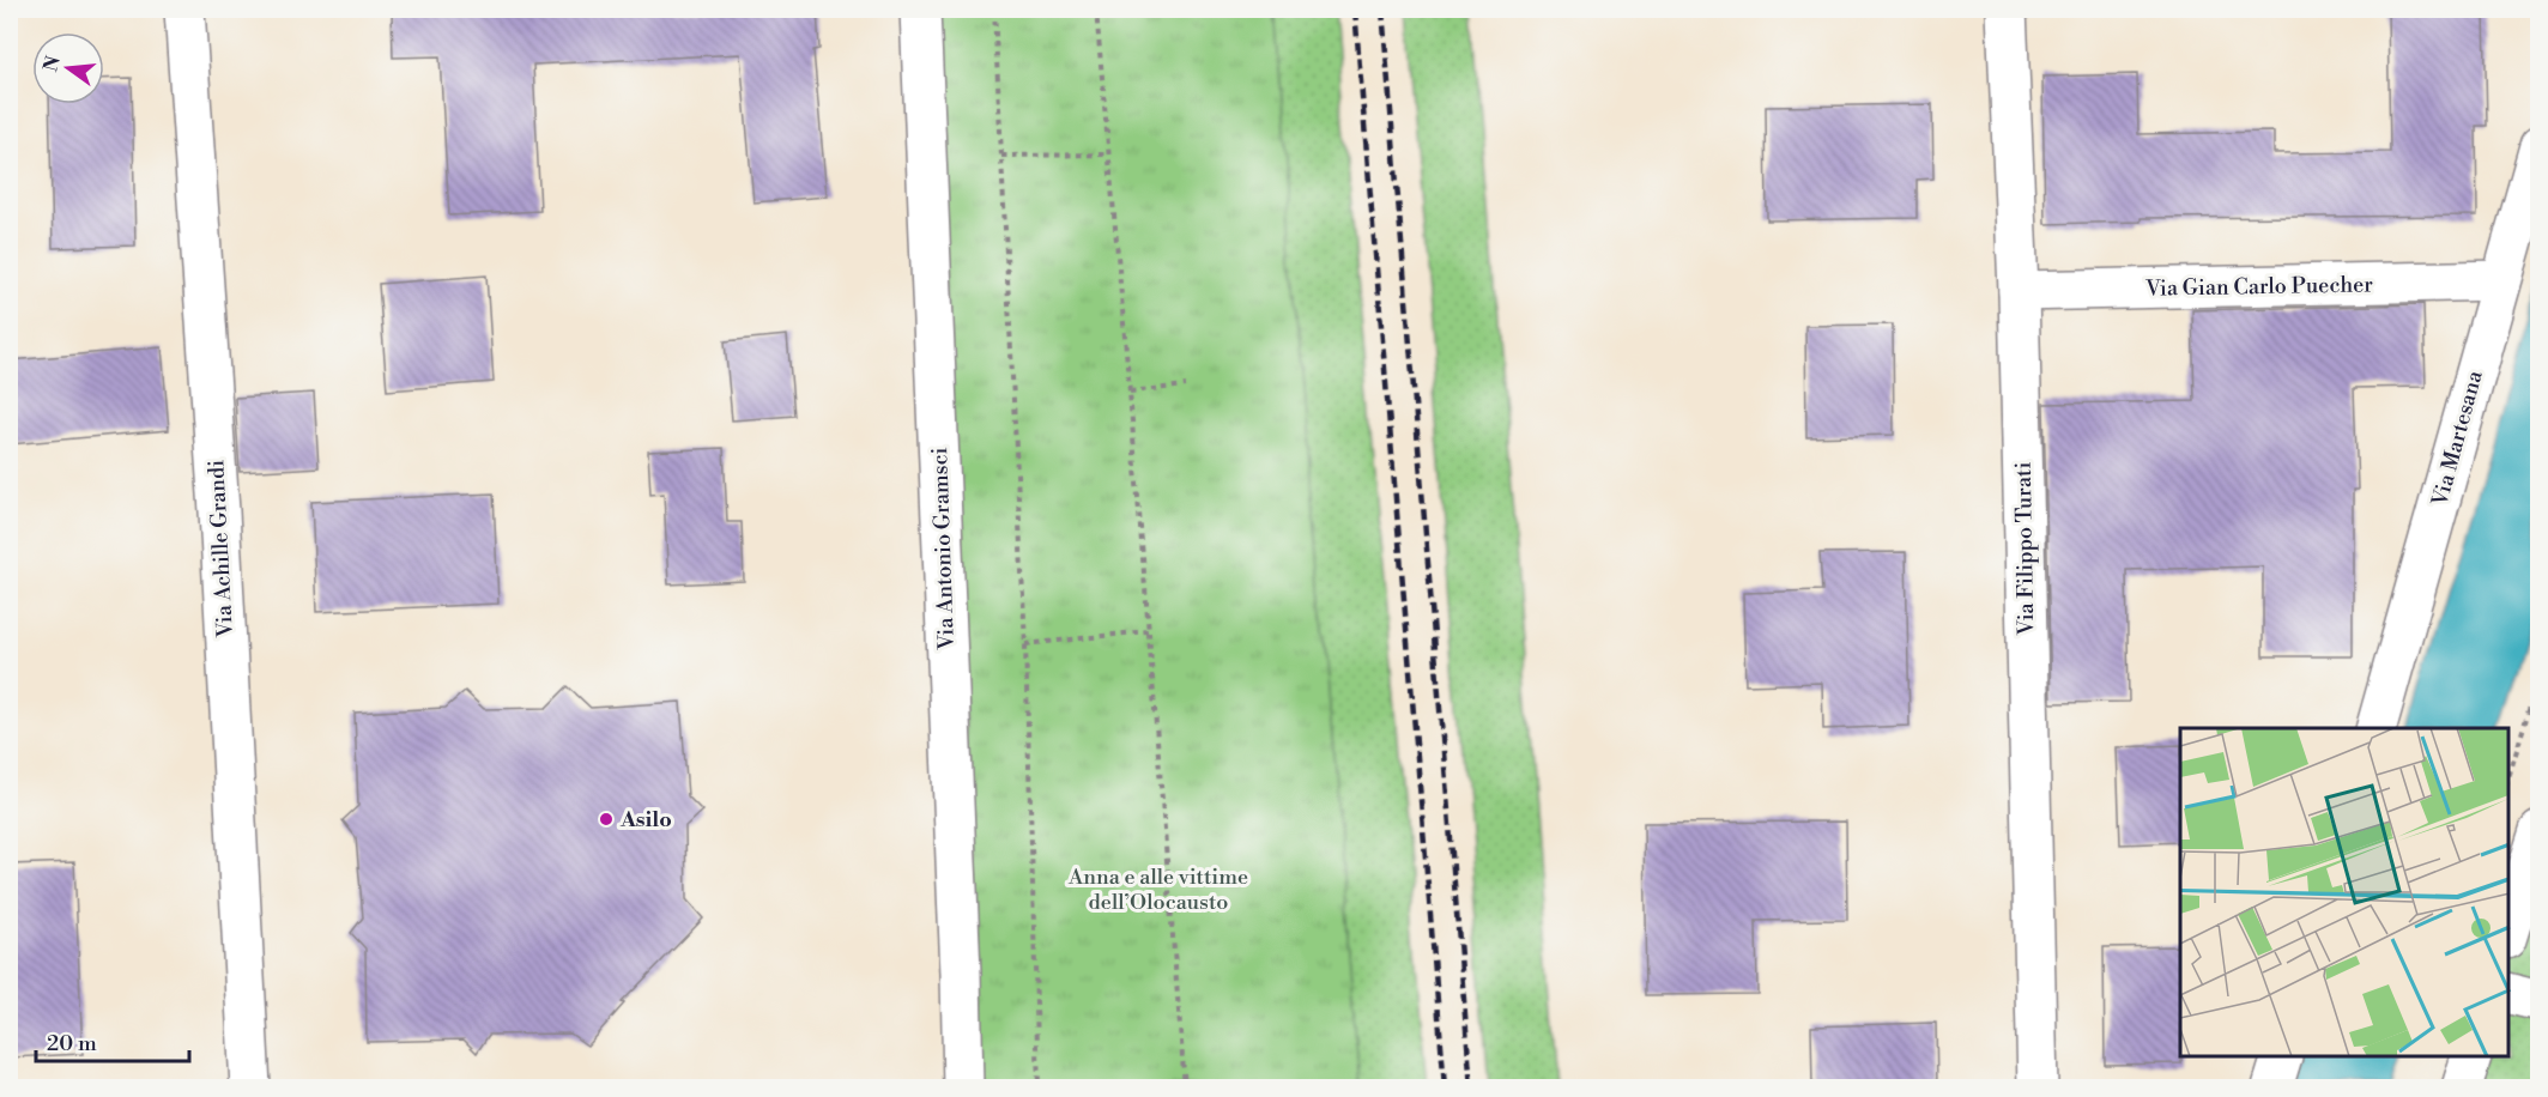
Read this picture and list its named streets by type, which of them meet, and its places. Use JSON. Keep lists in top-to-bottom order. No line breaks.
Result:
{"streets":{"street":["Via Gian Carlo Puecher","Via Martesana","Via Achille Grandi","Via Antonio Gramsci","Via Filippo Turati"]},"crossings":[["Via Gian Carlo Puecher","Via Martesana"],["Via Gian Carlo Puecher","Via Filippo Turati"]],"parks":["Anna e alle vittime dell’Olocausto"],"places":["Asilo"],"scale_bar":"20 m","north":"left"}
